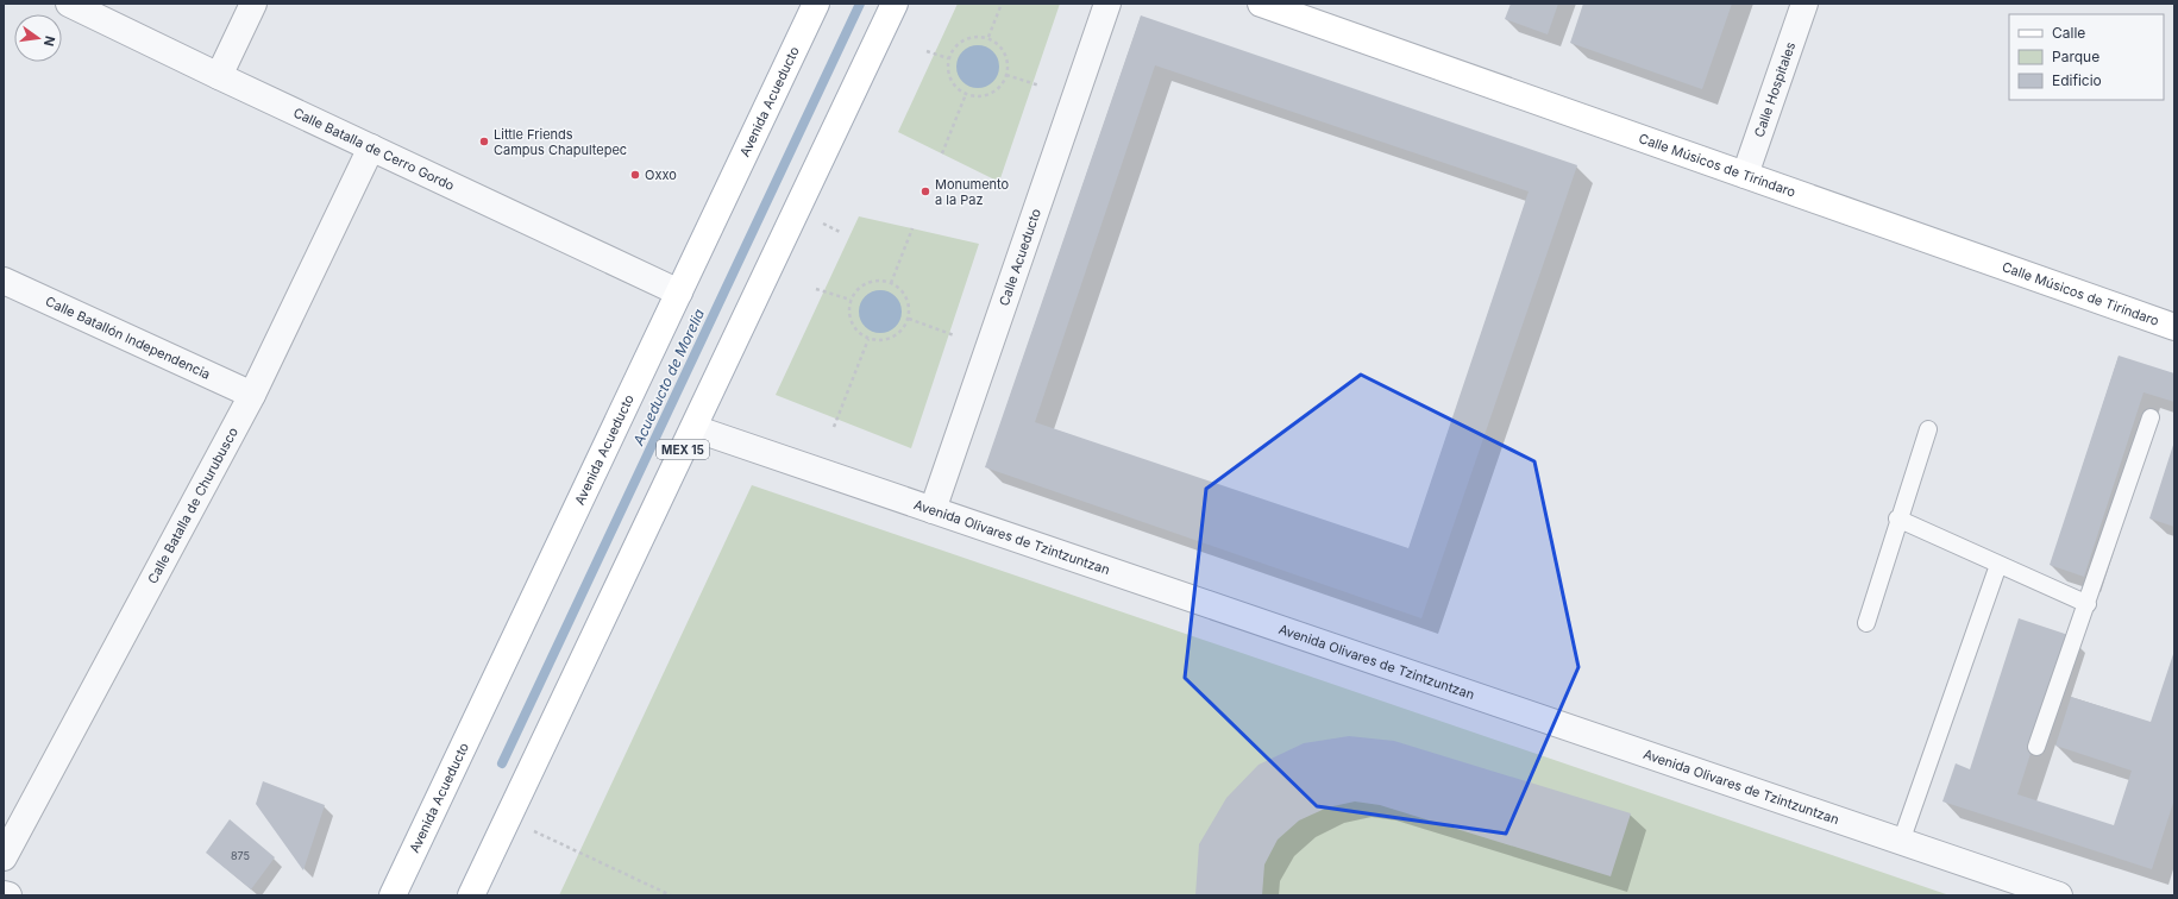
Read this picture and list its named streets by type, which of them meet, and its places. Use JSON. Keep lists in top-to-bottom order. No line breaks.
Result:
{"streets":{"main road":["Avenida Acueducto","Calle Músicos de Tiríndaro","MEX 15"],"street":["Calle Hospitales","Calle Batalla de Cerro Gordo","Calle Acueducto","Calle Batallón Independencia","Calle Batalla de Churubusco","Avenida Olivares de Tzintzuntzan"]},"crossings":[["Calle Hospitales","Calle Músicos de Tiríndaro"],["Avenida Acueducto","Calle Batalla de Cerro Gordo"],["Calle Batalla de Cerro Gordo","Calle Batalla de Churubusco"],["Calle Acueducto","Avenida Olivares de Tzintzuntzan"],["Calle Batallón Independencia","Calle Batalla de Churubusco"],["MEX 15","Avenida Olivares de Tzintzuntzan"]],"water":["Acueducto de Morelia"],"places":["Little Friends Campus Chapultepec","Oxxo","Monumento a la Paz"],"house_numbers":["875"],"legend":["Calle","Parque","Edificio"],"north":"right"}
